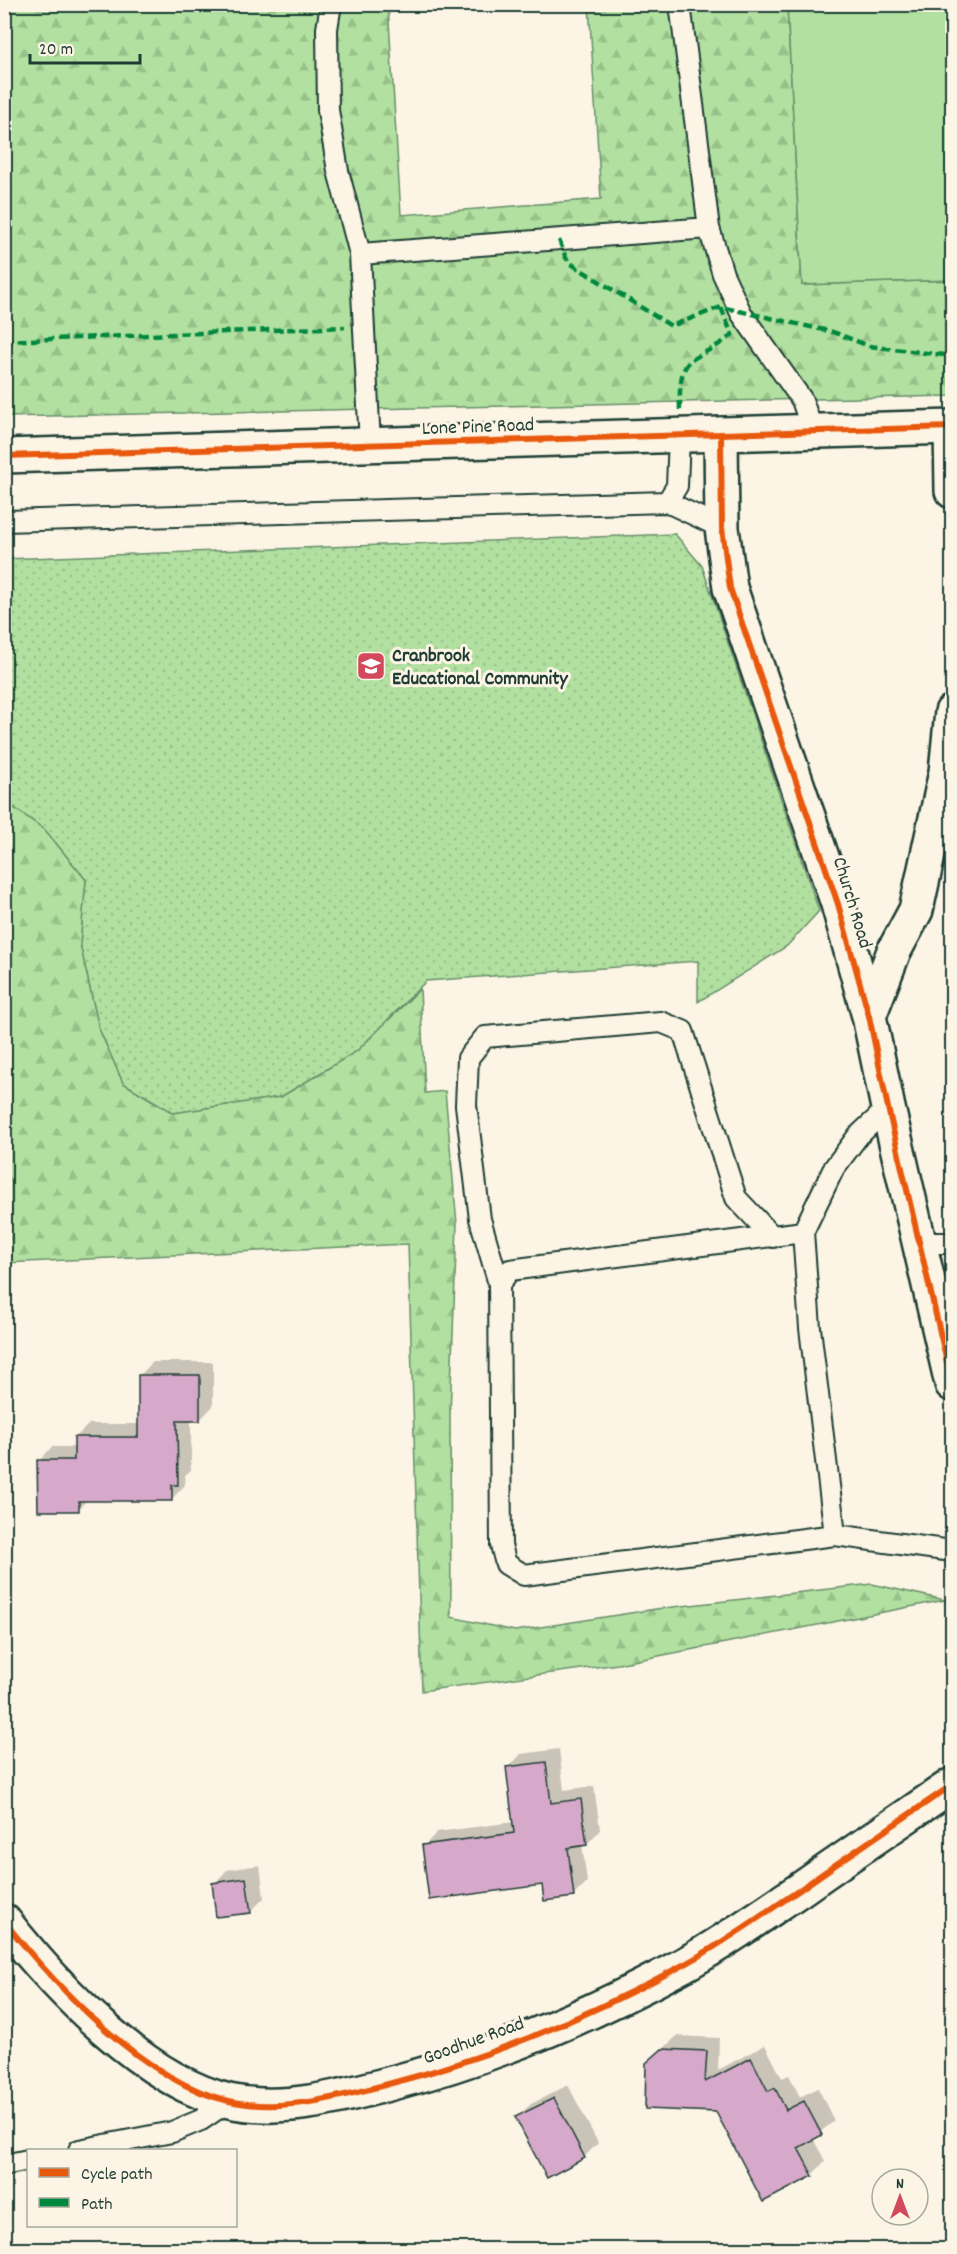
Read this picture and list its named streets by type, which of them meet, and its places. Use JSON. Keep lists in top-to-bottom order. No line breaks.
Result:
{"streets":{"street":["Lone Pine Road","Church Road","Goodhue Road"]},"crossings":[["Lone Pine Road","Church Road"]],"places":{"school or university":["Cranbrook Educational Community"]},"legend":["Cycle path","Path"],"scale_bar":"20 m","north":"top"}
